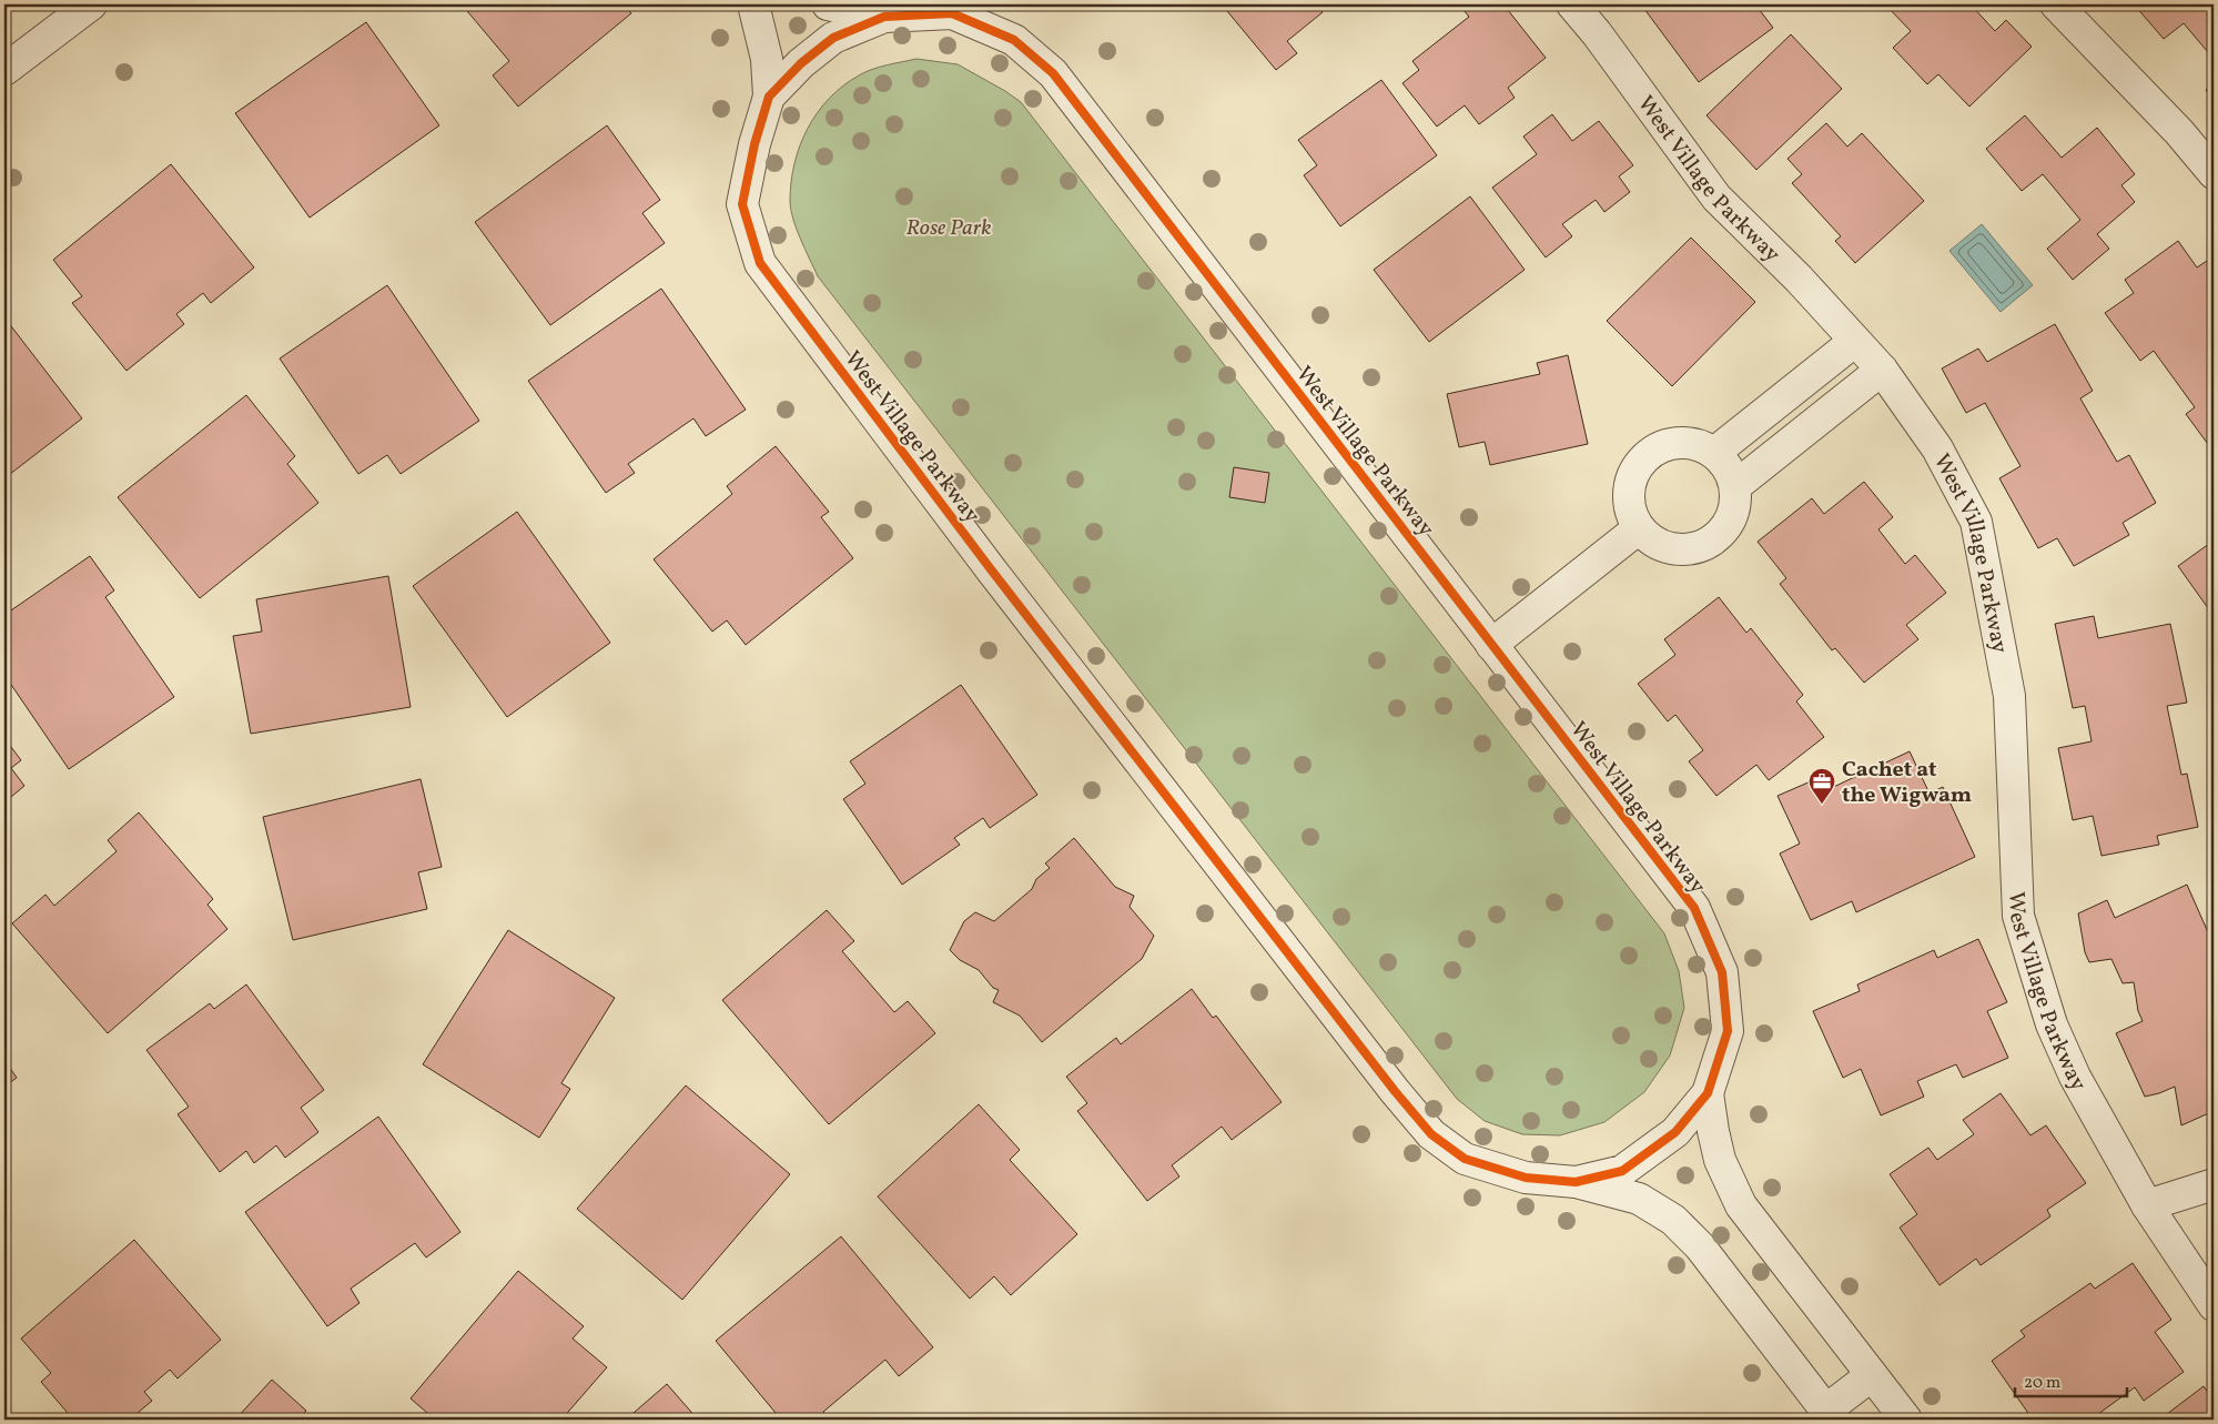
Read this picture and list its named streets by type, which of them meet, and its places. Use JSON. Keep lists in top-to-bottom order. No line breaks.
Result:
{"streets":{"street":["West Village Parkway"]},"parks":["Rose Park"],"places":{"office":["Cachet at the Wigwam"]},"scale_bar":"20 m"}
